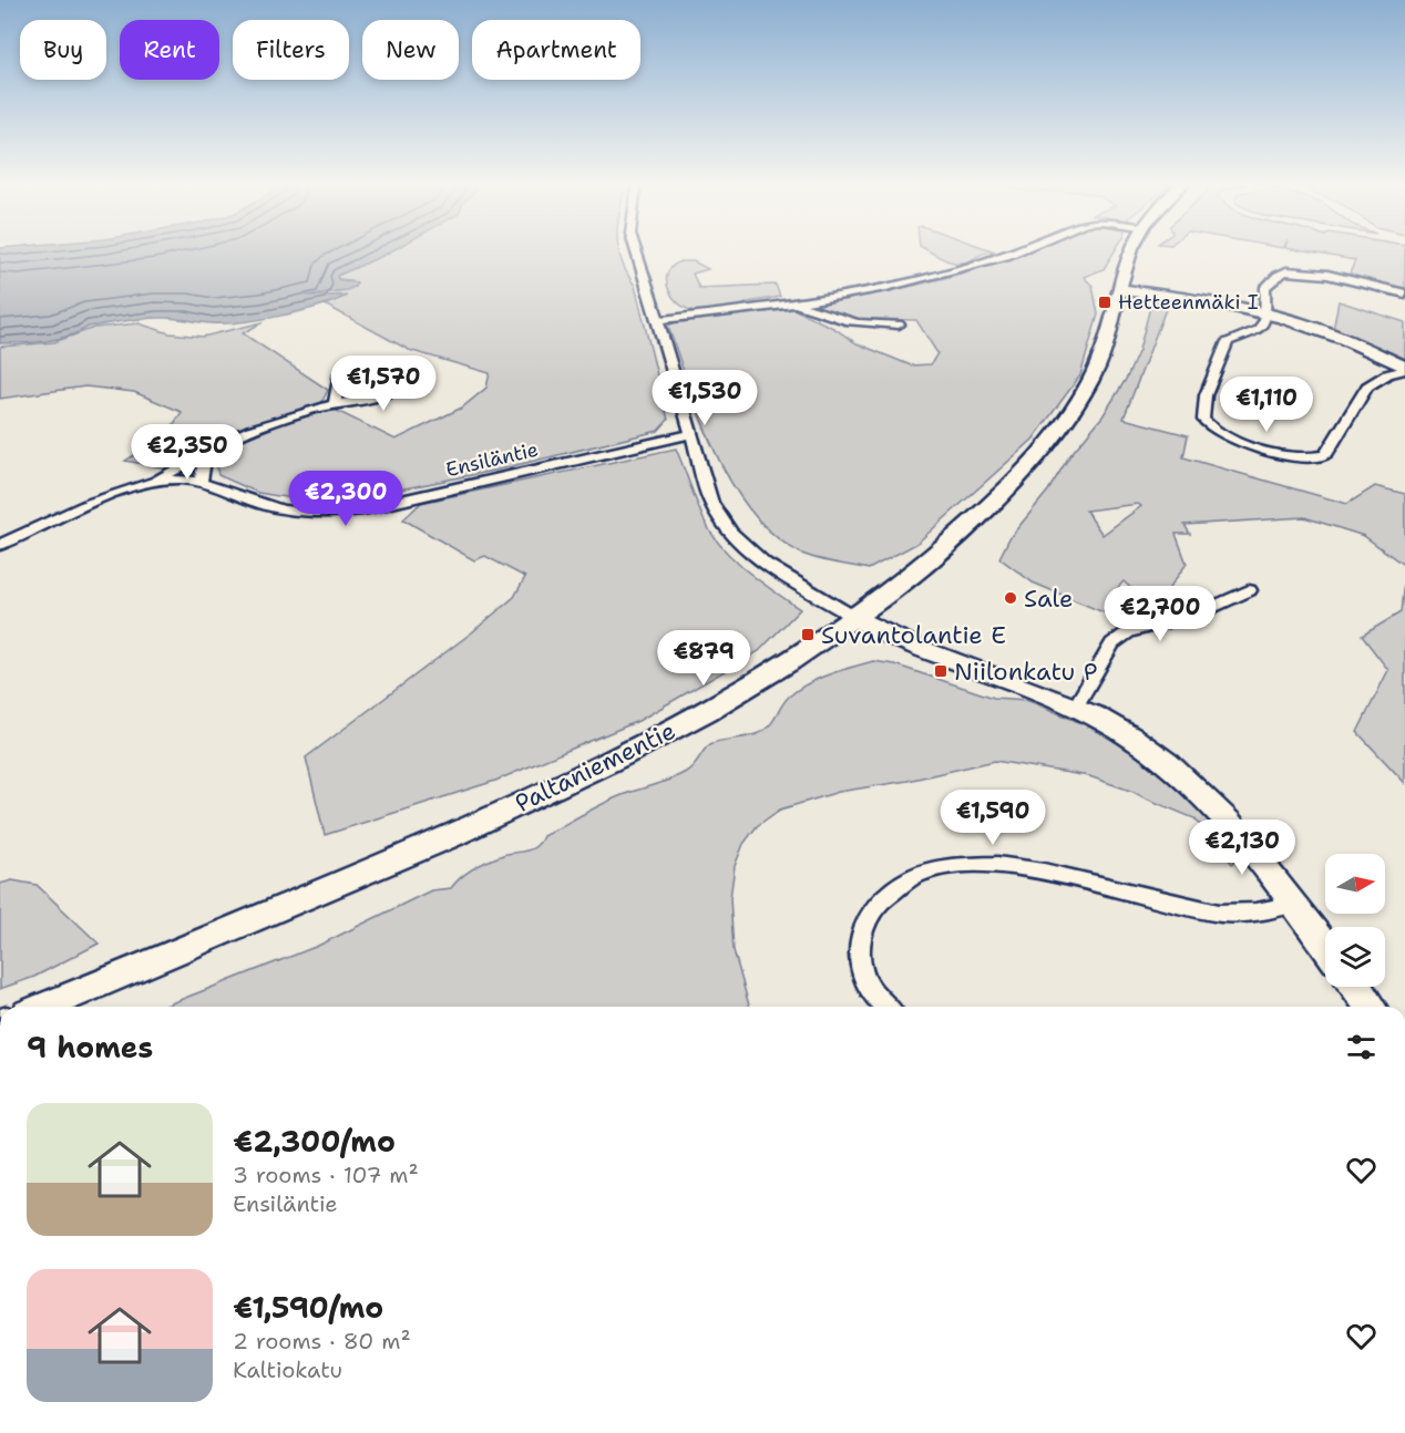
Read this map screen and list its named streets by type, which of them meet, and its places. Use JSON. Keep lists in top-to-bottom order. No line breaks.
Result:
{"streets":{"street":["Ensiläntie","Paltaniementie"]},"places":{"transit":["Hetteenmäki I","Suvantolantie E","Niilonkatu P"],"other":["Sale"]},"north":"right","page":{"chip":["Buy","Rent","Filters","New","Apartment"],"price":["€1,570","€1,530","€1,110","€2,350","€2,300","€2,700","€879","€1,590","€2,130"],"heading":"9 homes","list":[{"name":"€2,300/mo","note":"3 rooms · 107 m² · Ensiläntie"},{"name":"€1,590/mo","note":"2 rooms · 80 m² · Kaltiokatu"}]}}
